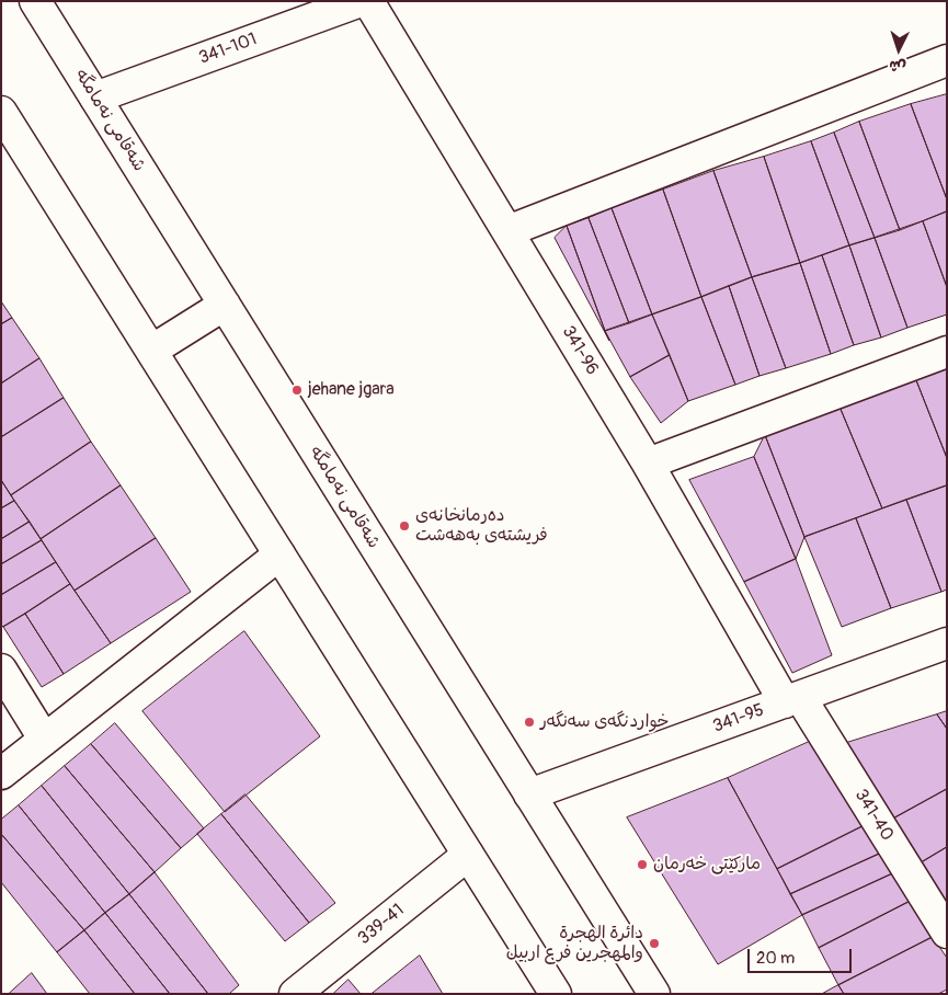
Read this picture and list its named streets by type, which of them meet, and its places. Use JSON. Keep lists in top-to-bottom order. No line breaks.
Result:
{"streets":{"street":["341-101","شەقامی نەمامگە","341-96","341-95","341-40","339-41"]},"crossings":[["341-101","شەقامی نەمامگە"],["شەقامی نەمامگە","341-95"],["341-96","341-95"],["341-96","341-40"],["341-95","341-40"]],"places":["jehane jgara","دەرمانخانەی فریشتەی بەهەشت","خواردنگەی سەنگەر","مارکێتی خەرمان","دائرة الهجرة والمهجرين فرع اربيل"],"scale_bar":"20 m","north":"bottom"}
